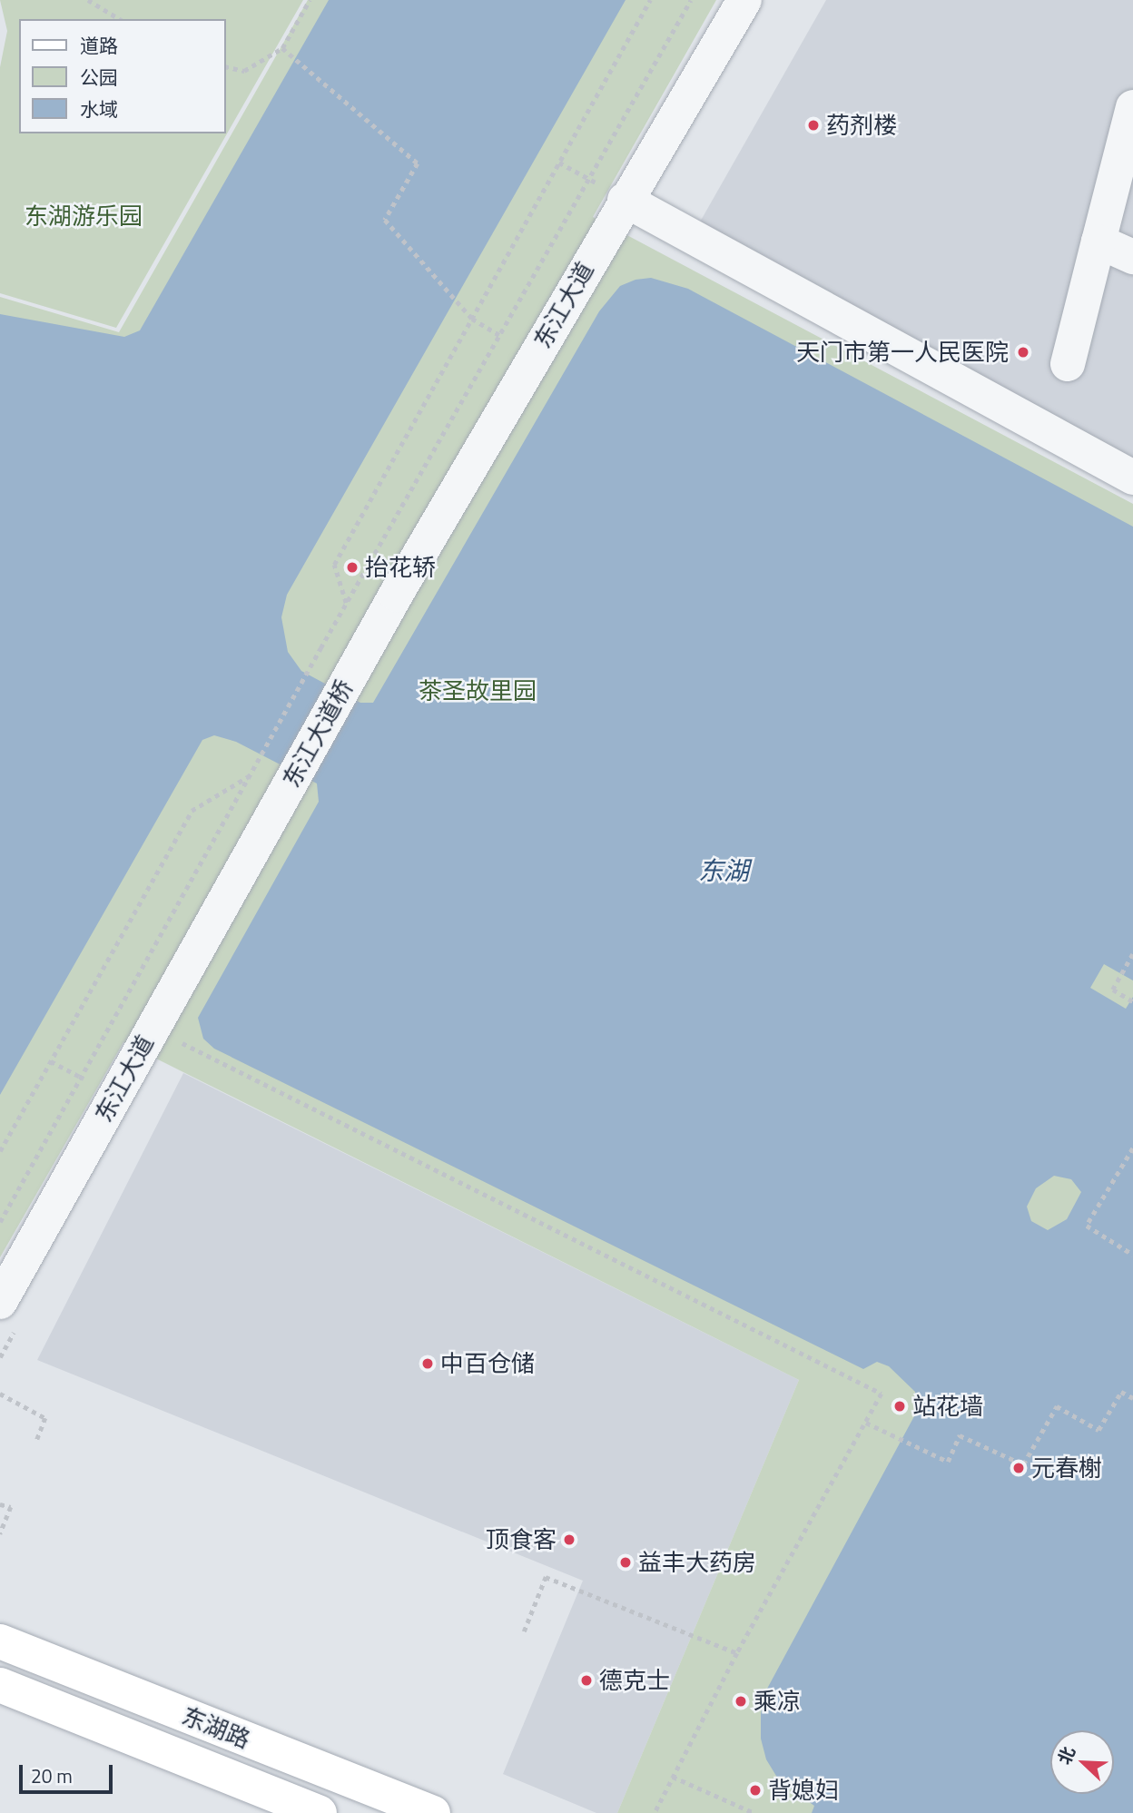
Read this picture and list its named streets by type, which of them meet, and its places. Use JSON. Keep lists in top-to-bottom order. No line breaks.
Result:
{"streets":{"main road":["东湖路"],"street":["东江大道","东江大道桥"]},"crossings":[["东江大道","东江大道桥"]],"water":["东湖"],"parks":["东湖游乐园","茶圣故里园"],"places":["药剂楼","天门市第一人民医院","抬花轿","中百仓储","站花墙","元春榭","顶食客","益丰大药房","德克士","乘凉","背媳妇"],"legend":["道路","公园","水域"],"scale_bar":"20 m","north":"top left"}
